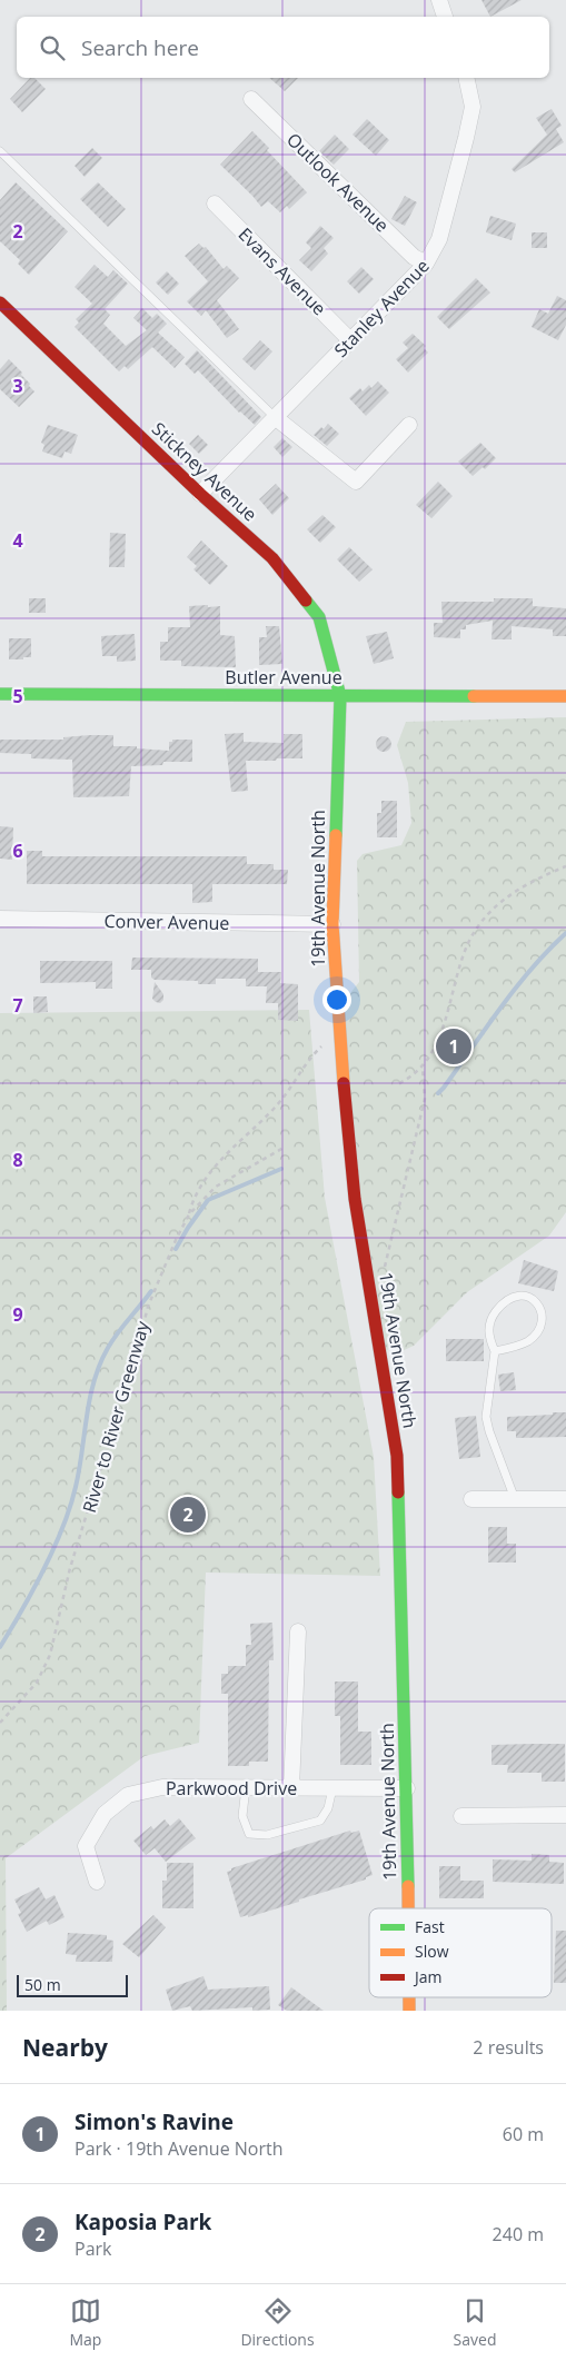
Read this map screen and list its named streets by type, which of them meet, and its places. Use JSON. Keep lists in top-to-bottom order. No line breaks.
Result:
{"streets":{"street":["Outlook Avenue","Evans Avenue","Stanley Avenue","Stickney Avenue","Butler Avenue","19th Avenue North","Conver Avenue","Parkwood Drive"],"path":["River to River Greenway"]},"crossings":[["Outlook Avenue","Stanley Avenue"],["Evans Avenue","Stanley Avenue"],["Stanley Avenue","Stickney Avenue"],["Stickney Avenue","Butler Avenue"],["Stickney Avenue","19th Avenue North"],["Butler Avenue","19th Avenue North"],["19th Avenue North","Conver Avenue"],["19th Avenue North","Parkwood Drive"]],"legend":["Fast","Slow","Jam"],"scale_bar":"50 m","page":{"search":"Search here","pins":["1","2"],"scale":"50 m","heading":["Nearby","2 results"],"list":[{"mark":"1","name":"Simon's Ravine","note":"Park · 19th Avenue North","value":"60 m"},{"mark":"2","name":"Kaposia Park","note":"Park","value":"240 m"}],"nav":["Map","Directions","Saved"]},"grid":{"rows":["2","3","4","5","6","7","8","9"]}}
